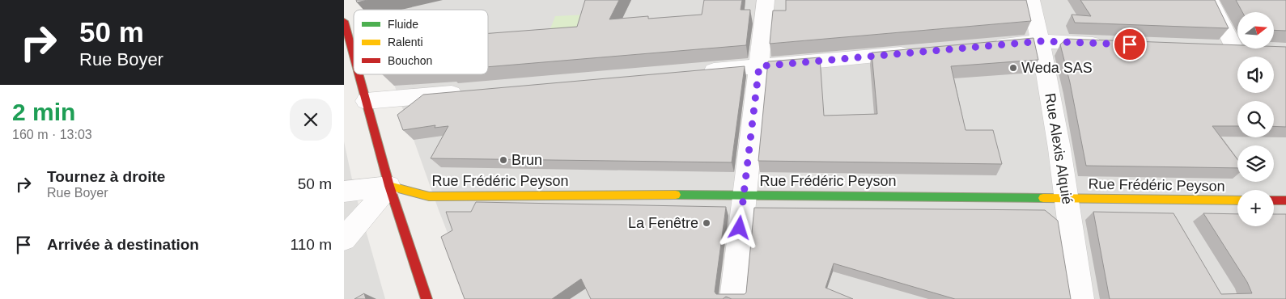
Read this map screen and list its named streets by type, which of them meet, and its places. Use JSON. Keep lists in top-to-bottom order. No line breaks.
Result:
{"streets":{"street":["Rue Alexis Alquié","Rue Frédéric Peyson"]},"crossings":[["Rue Alexis Alquié","Rue Frédéric Peyson"]],"places":["Weda SAS","Brun","La Fenêtre"],"legend":["Fluide","Ralenti","Bouchon"],"north":"right","page":{"turn":["50 m","Rue Boyer"],"map_buttons":"+","heading":["2 min","160 m · 13:03"],"list":[{"name":"Tournez à droite","note":"Rue Boyer","value":"50 m"},{"name":"Arrivée à destination","value":"110 m"}]}}
